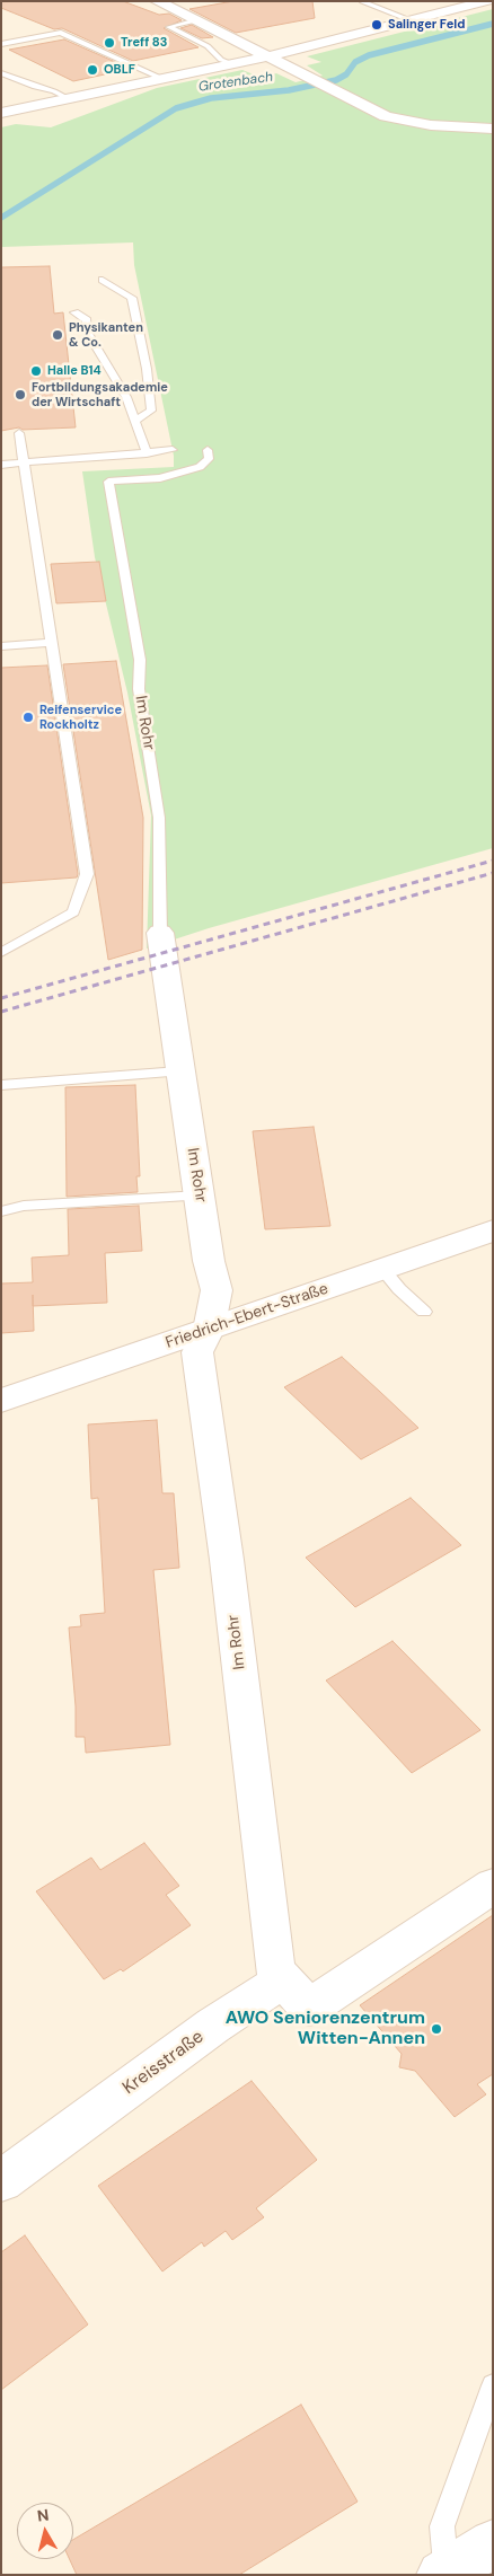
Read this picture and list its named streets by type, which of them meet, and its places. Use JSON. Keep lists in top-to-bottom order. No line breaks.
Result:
{"streets":{"street":["Im Rohr","Friedrich-Ebert-Straße","Kreisstraße"]},"crossings":[["Im Rohr","Friedrich-Ebert-Straße"],["Im Rohr","Kreisstraße"]],"water":["Grotenbach"],"places":["Salinger Feld","Treff 83","OBLF","Physikanten & Co.","Halle B14","Fortbildungsakademie der Wirtschaft","Reifenservice Rockholtz","AWO Seniorenzentrum Witten-Annen"],"north":"top"}
